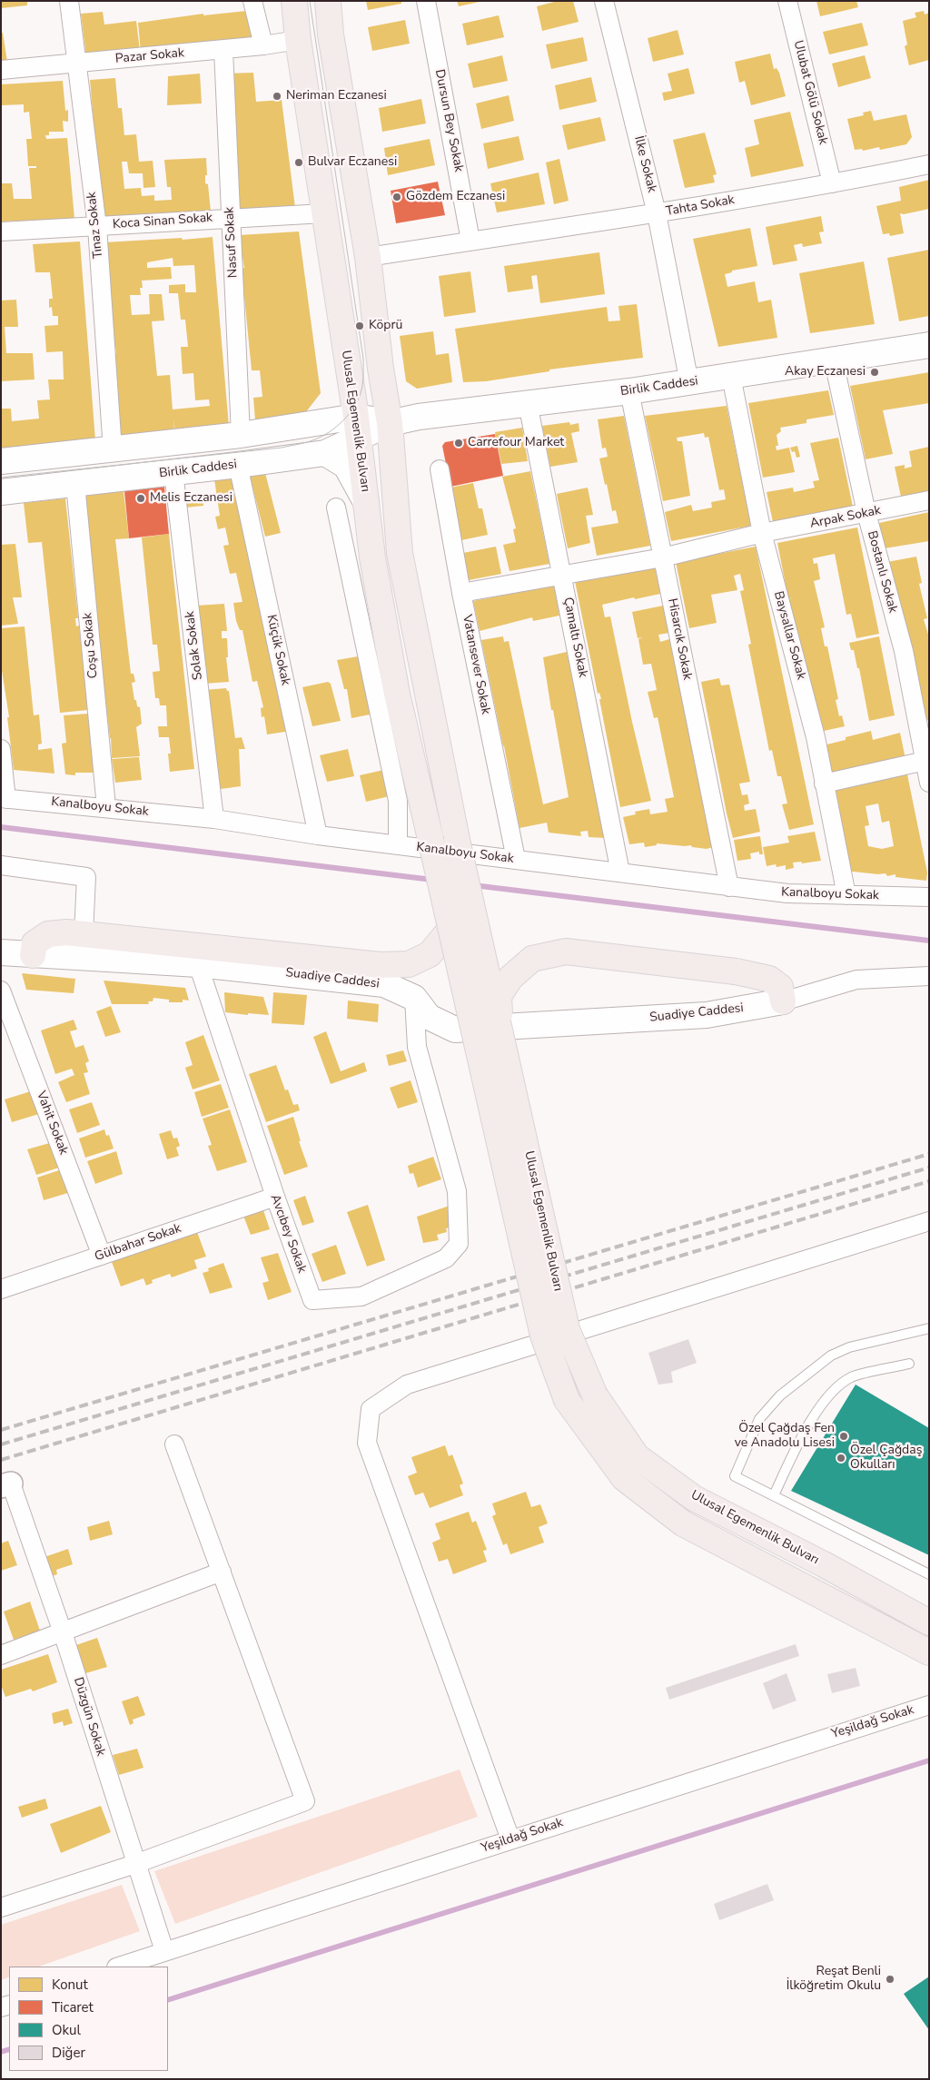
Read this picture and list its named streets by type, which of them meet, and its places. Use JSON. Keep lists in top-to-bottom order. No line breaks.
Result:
{"streets":{"main road":["Birlik Caddesi","Ulusal Egemenlik Bulvarı","Suadiye Caddesi"],"street":["Pazar Sokak","Ulubat Gölü Sokak","Dursun Bey Sokak","İlke Sokak","Tahta Sokak","Koca Sinan Sokak","Tınaz Sokak","Nasuf Sokak","Arpak Sokak","Bostanlı Sokak","Baysallar Sokak","Çamaltı Sokak","Hisarcık Sokak","Coşu Sokak","Solak Sokak","Küçük Sokak","Vatansever Sokak","Kanalboyu Sokak","Vahit Sokak","Avcıbey Sokak","Gülbahar Sokak","Düzgün Sokak","Yeşildağ Sokak"]},"crossings":[["Pazar Sokak","Tınaz Sokak"],["Pazar Sokak","Nasuf Sokak"],["Pazar Sokak","Ulusal Egemenlik Bulvarı"],["Ulubat Gölü Sokak","Tahta Sokak"],["Dursun Bey Sokak","Tahta Sokak"],["İlke Sokak","Tahta Sokak"],["İlke Sokak","Birlik Caddesi"],["Koca Sinan Sokak","Tınaz Sokak"],["Koca Sinan Sokak","Nasuf Sokak"],["Koca Sinan Sokak","Ulusal Egemenlik Bulvarı"],["Tınaz Sokak","Birlik Caddesi"],["Nasuf Sokak","Birlik Caddesi"],["Birlik Caddesi","Ulusal Egemenlik Bulvarı"],["Birlik Caddesi","Bostanlı Sokak"],["Birlik Caddesi","Baysallar Sokak"],["Birlik Caddesi","Çamaltı Sokak"],["Birlik Caddesi","Hisarcık Sokak"],["Birlik Caddesi","Coşu Sokak"],["Birlik Caddesi","Solak Sokak"],["Birlik Caddesi","Küçük Sokak"],["Arpak Sokak","Bostanlı Sokak"],["Arpak Sokak","Baysallar Sokak"],["Arpak Sokak","Çamaltı Sokak"],["Arpak Sokak","Hisarcık Sokak"],["Arpak Sokak","Vatansever Sokak"],["Baysallar Sokak","Kanalboyu Sokak"],["Çamaltı Sokak","Kanalboyu Sokak"],["Hisarcık Sokak","Kanalboyu Sokak"],["Coşu Sokak","Kanalboyu Sokak"],["Solak Sokak","Kanalboyu Sokak"],["Küçük Sokak","Kanalboyu Sokak"],["Vatansever Sokak","Kanalboyu Sokak"],["Suadiye Caddesi","Avcıbey Sokak"],["Vahit Sokak","Gülbahar Sokak"],["Avcıbey Sokak","Gülbahar Sokak"],["Düzgün Sokak","Yeşildağ Sokak"]],"places":["Neriman Eczanesi","Bulvar Eczanesi","Gözdem Eczanesi","Köprü","Akay Eczanesi","Carrefour Market","Melis Eczanesi","Özel Çağdaş Fen ve Anadolu Lisesi","Özel Çağdaş Okulları","Reşat Benli İlköğretim Okulu"],"legend":["Konut","Ticaret","Okul","Diğer"]}
